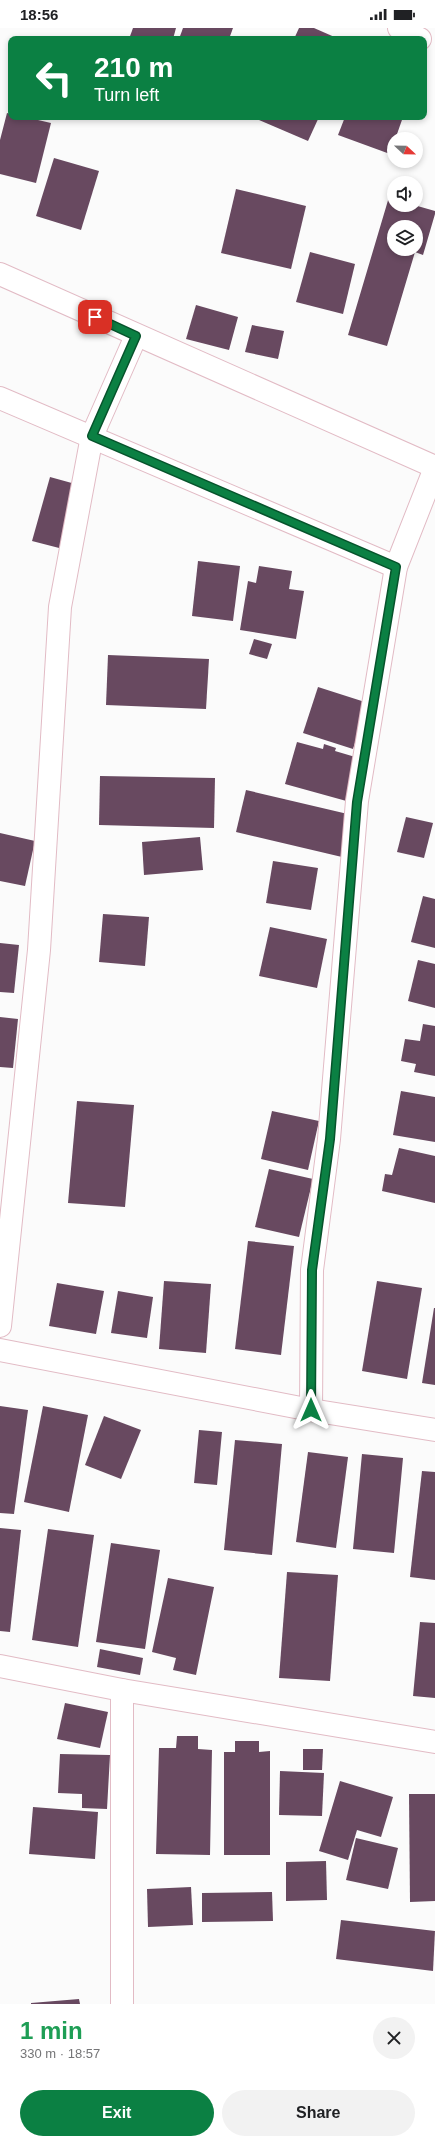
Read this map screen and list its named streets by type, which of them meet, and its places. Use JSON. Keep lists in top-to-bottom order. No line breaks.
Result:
{"north":"right","page":{"status":"18:56","turn":["210 m","Turn left"],"heading":["1 min","330 m · 18:57"],"buttons":["Exit","Share"]}}
